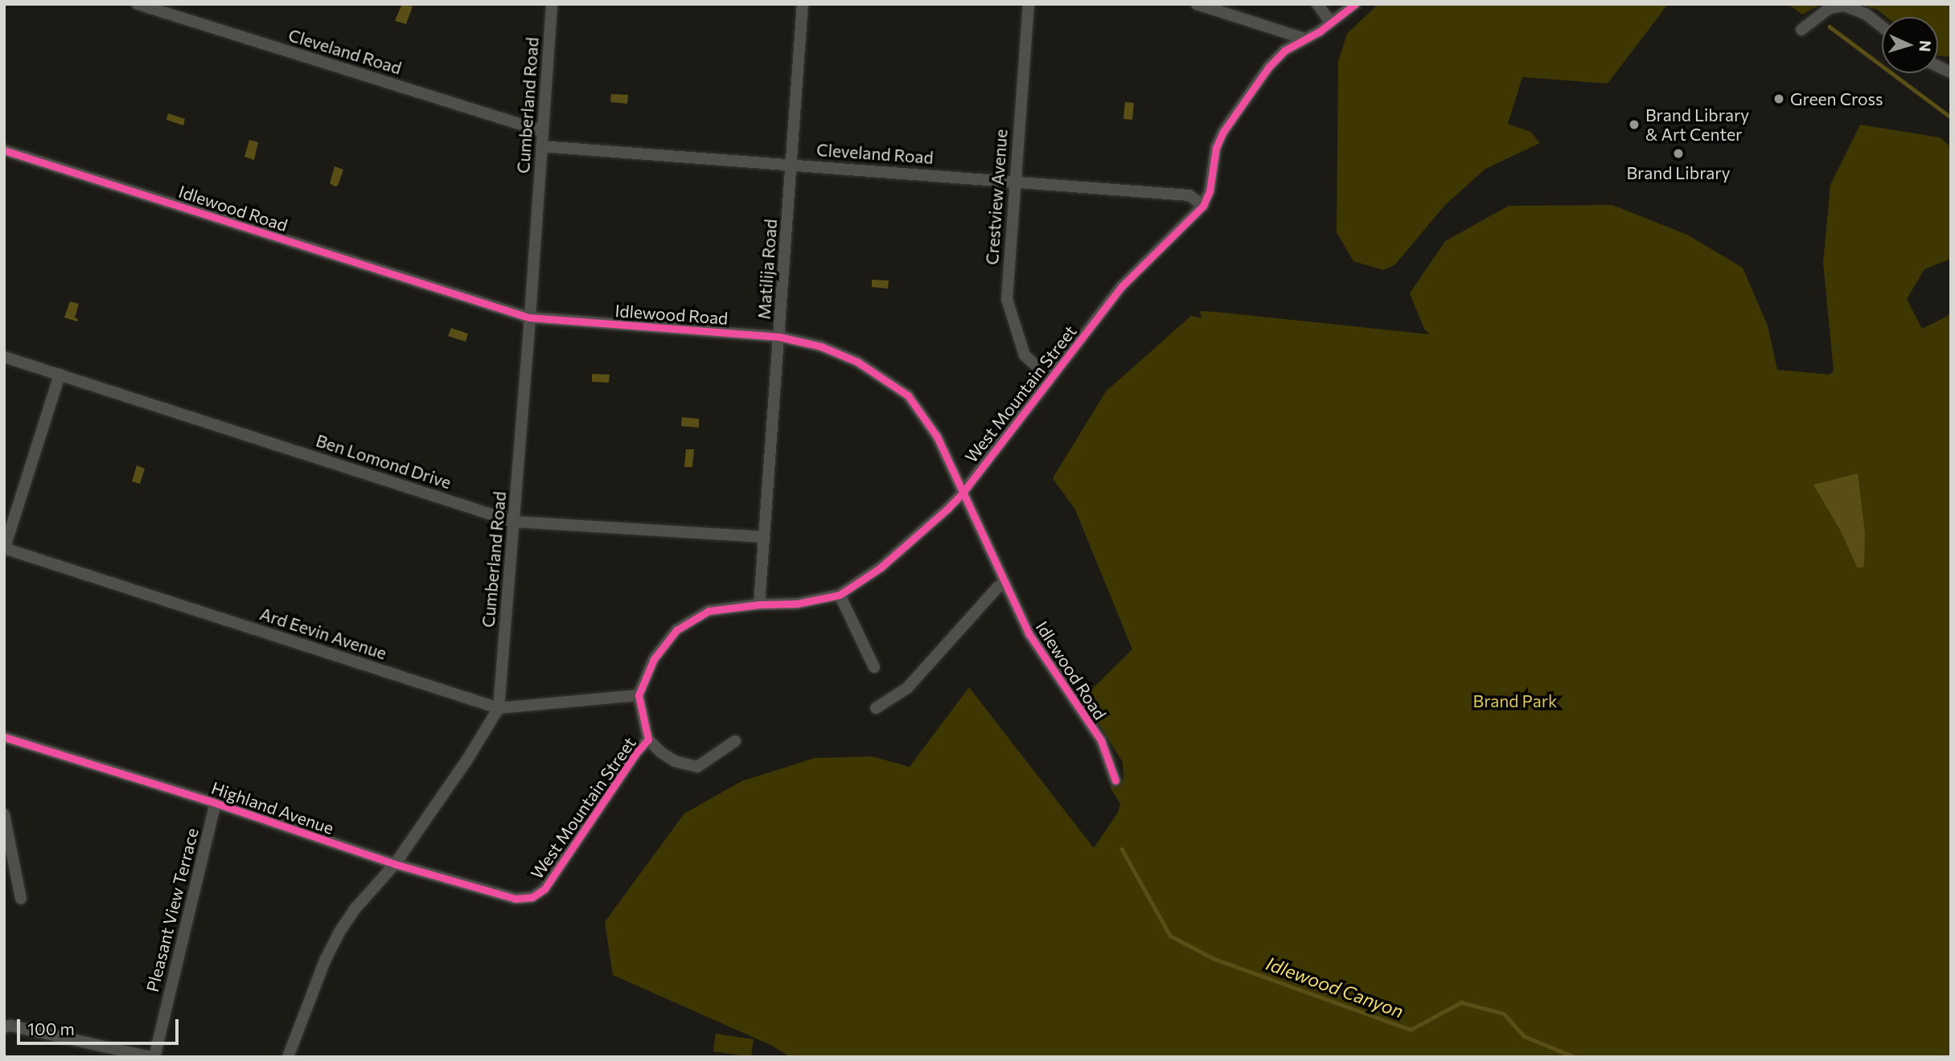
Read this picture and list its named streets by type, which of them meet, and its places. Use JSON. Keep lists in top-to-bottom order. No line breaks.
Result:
{"streets":{"street":["Cleveland Road","Cumberland Road","Crestview Avenue","Idlewood Road","Matilija Road","West Mountain Street","Ben Lomond Drive","Ard Eevin Avenue","Highland Avenue","Pleasant View Terrace"]},"crossings":[["Cleveland Road","Cumberland Road"],["Cleveland Road","Crestview Avenue"],["Cleveland Road","Matilija Road"],["Cleveland Road","West Mountain Street"],["Cumberland Road","Idlewood Road"],["Cumberland Road","Ben Lomond Drive"],["Cumberland Road","Ard Eevin Avenue"],["Cumberland Road","Highland Avenue"],["Crestview Avenue","West Mountain Street"],["Idlewood Road","Matilija Road"],["Idlewood Road","West Mountain Street"],["Matilija Road","West Mountain Street"],["Matilija Road","Ben Lomond Drive"],["West Mountain Street","Ard Eevin Avenue"],["West Mountain Street","Highland Avenue"],["Highland Avenue","Pleasant View Terrace"]],"water":["Idlewood Canyon"],"parks":["Brand Park"],"places":["Green Cross","Brand Library & Art Center","Brand Library"],"scale_bar":"100 m","north":"right"}
